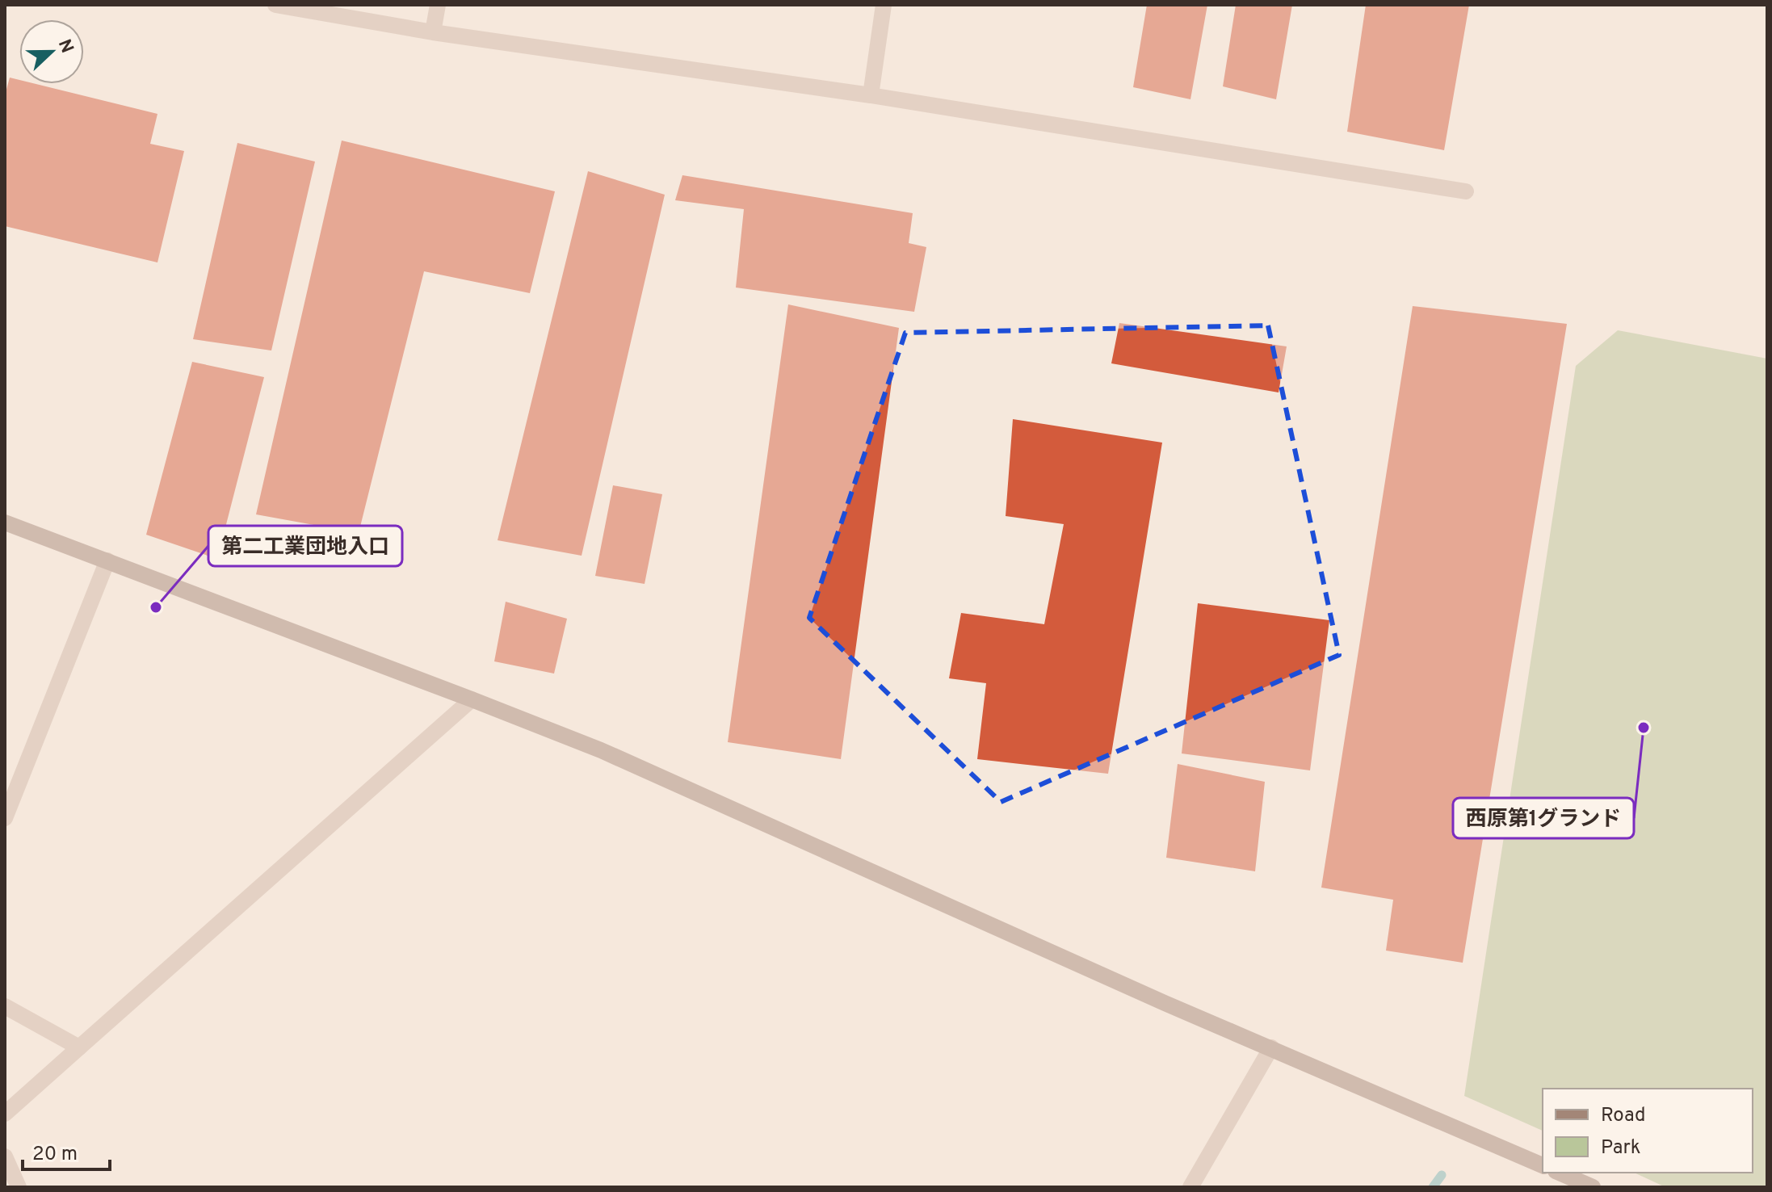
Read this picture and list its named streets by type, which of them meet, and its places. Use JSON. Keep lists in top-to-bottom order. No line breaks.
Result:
{"places":["第二工業団地入口","西原第1グランド"],"legend":["Road","Park"],"scale_bar":"20 m","north":"right"}
